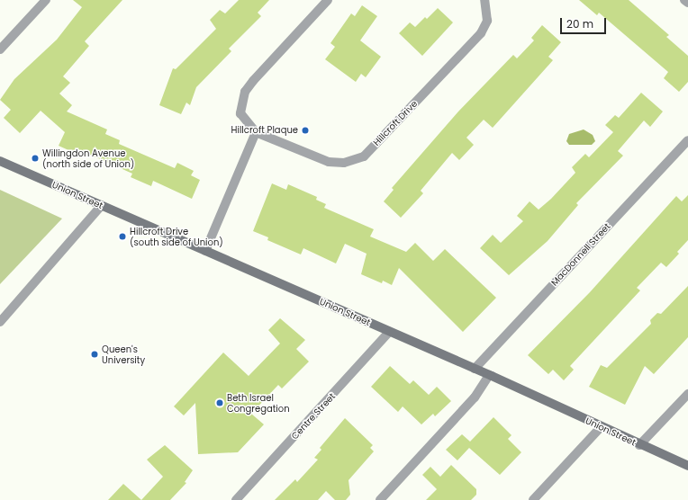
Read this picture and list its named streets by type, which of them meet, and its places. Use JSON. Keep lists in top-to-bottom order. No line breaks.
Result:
{"streets":{"main road":["Union Street"],"street":["Hillcroft Drive","MacDonnell Street","Centre Street"]},"crossings":[["Union Street","MacDonnell Street"],["Union Street","Centre Street"]],"places":["Hillcroft Plaque","Willingdon Avenue (north side of Union)","Hillcroft Drive (south side of Union)","Queen's University","Beth Israel Congregation"],"scale_bar":"20 m"}
